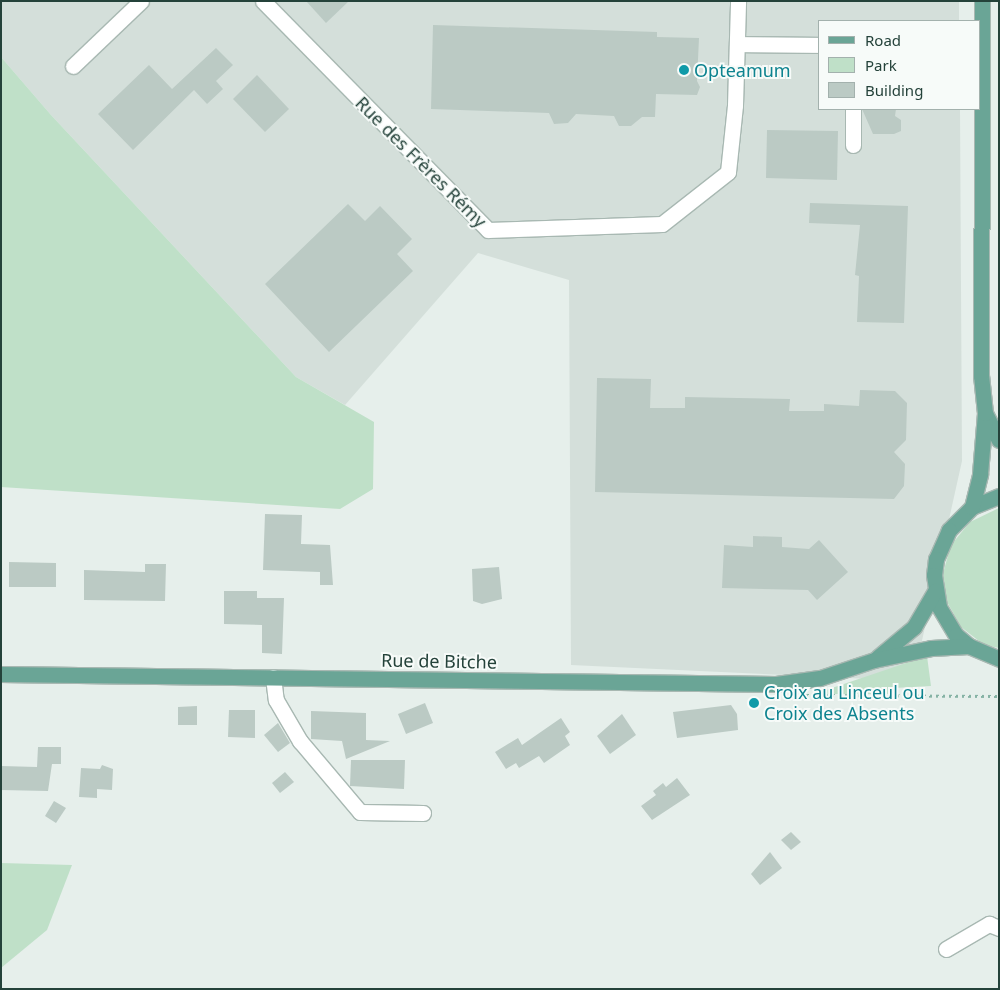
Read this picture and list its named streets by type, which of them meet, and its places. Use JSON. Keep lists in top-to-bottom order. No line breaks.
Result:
{"streets":{"main road":["Rue de Bitche"],"street":["Rue des Frères Rémy"]},"places":["Opteamum","Croix au Linceul ou Croix des Absents"],"legend":["Road","Park","Building"]}
